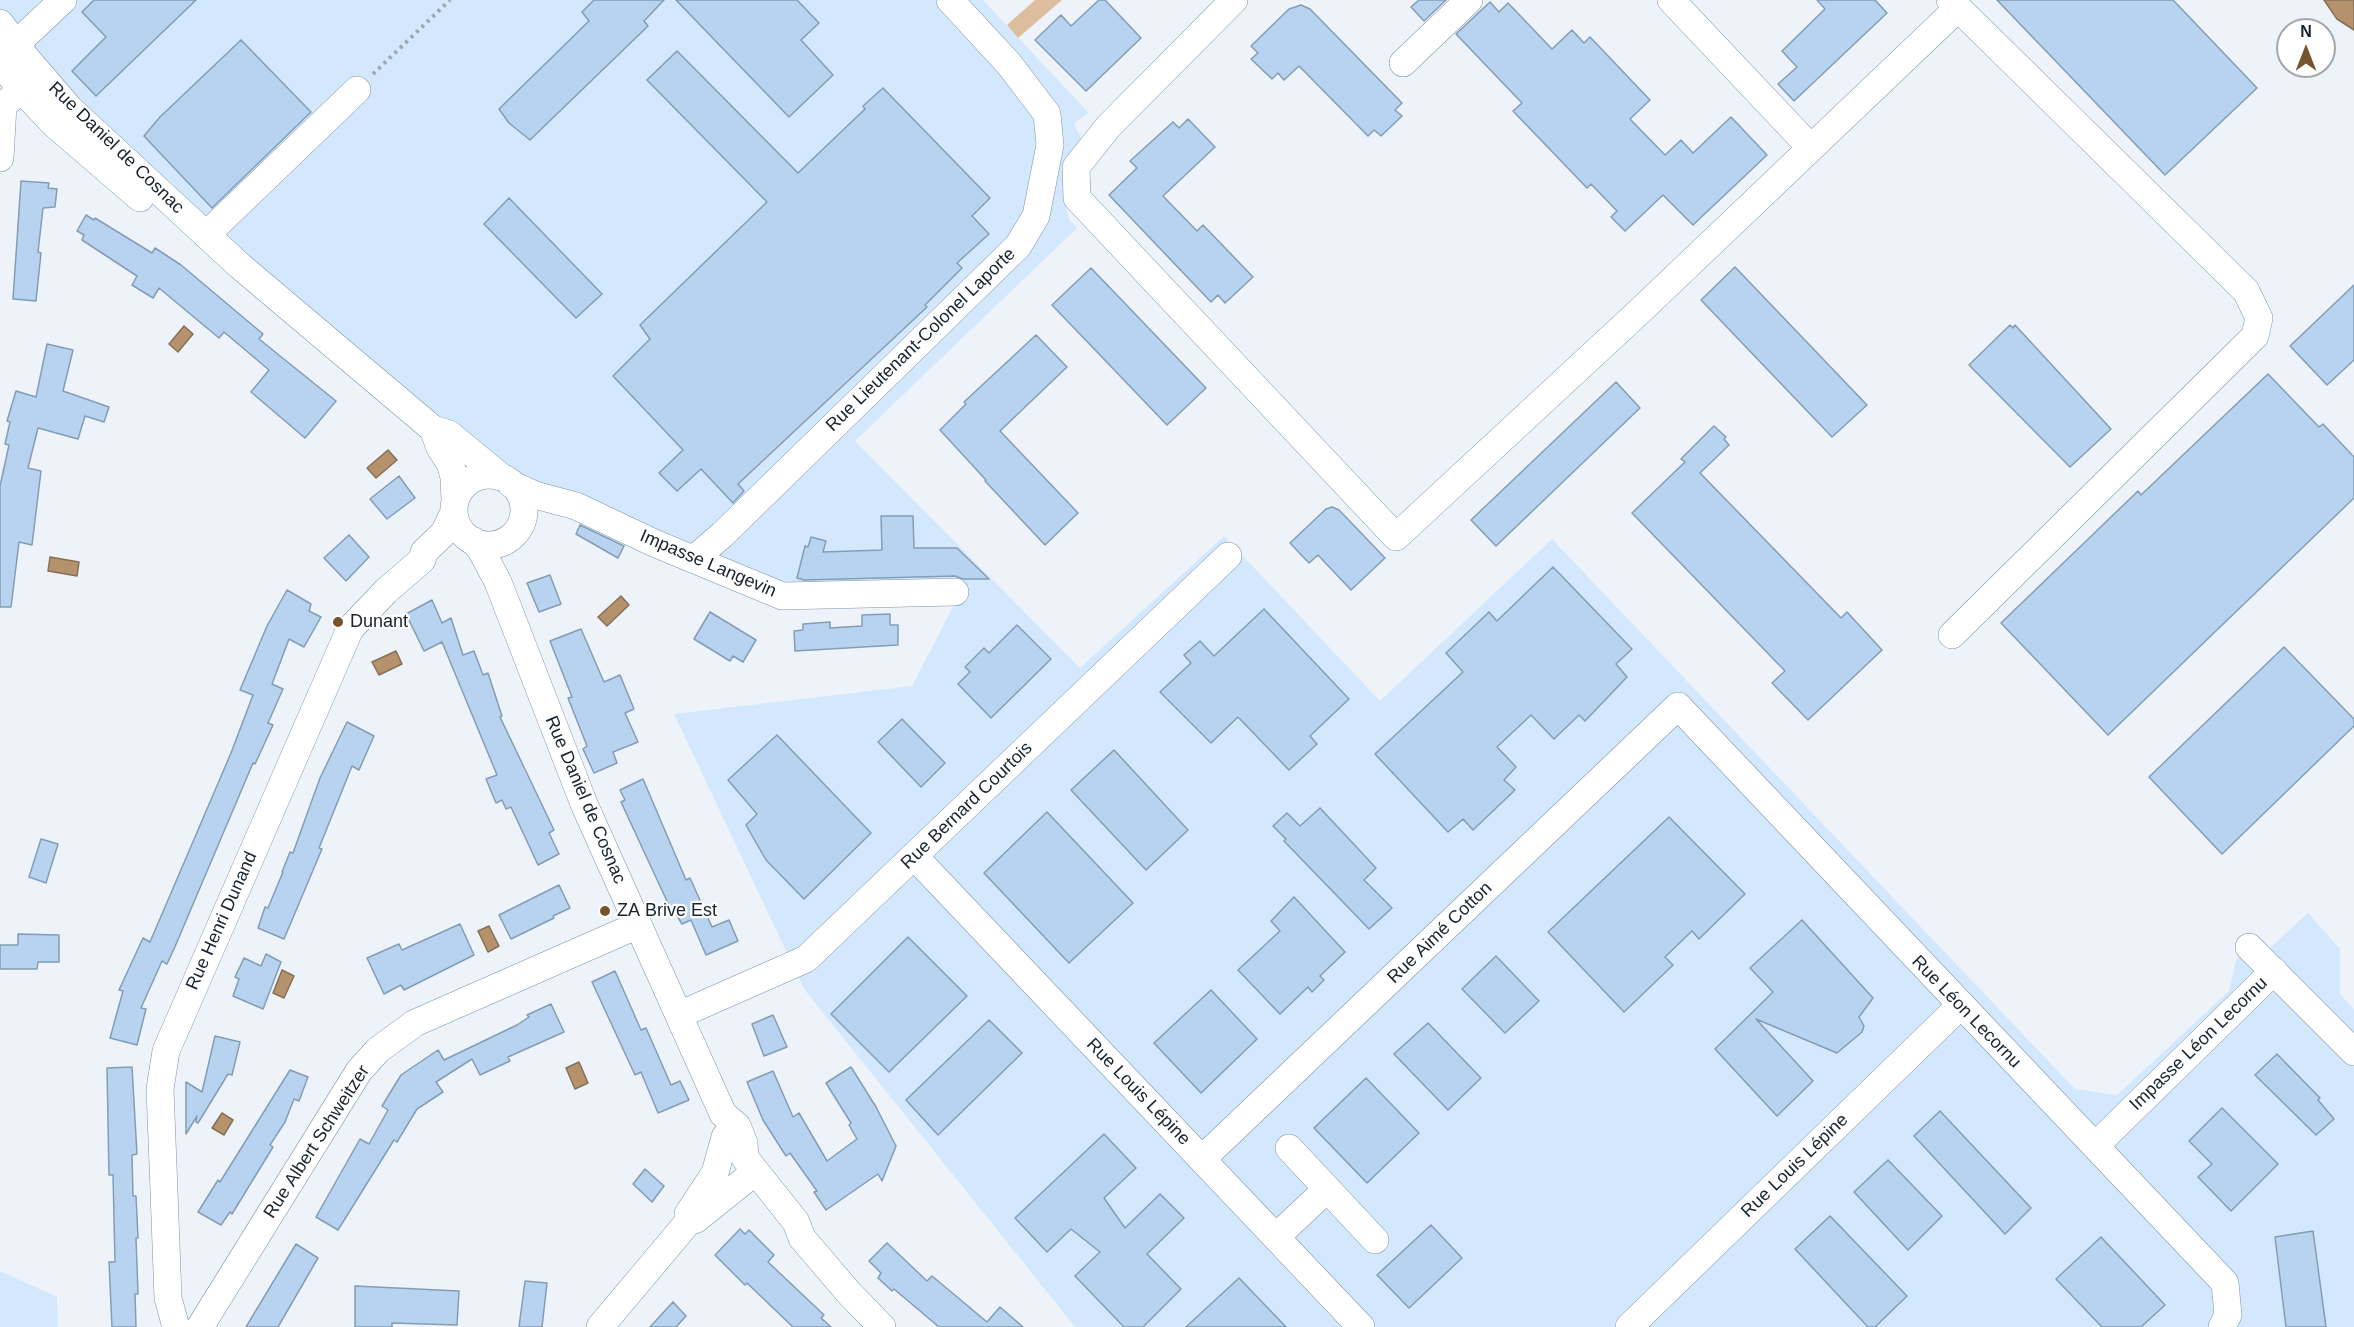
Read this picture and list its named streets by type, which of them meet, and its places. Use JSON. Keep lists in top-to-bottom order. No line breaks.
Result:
{"streets":{"street":["Rue Daniel de Cosnac","Rue Lieutenant-Colonel Laporte","Impasse Langevin","Rue Bernard Courtois","Rue Henri Dunand","Rue Aimé Cotton","Rue Léon Lecornu","Impasse Léon Lecornu","Rue Louis Lépine","Rue Albert Schweitzer"]},"crossings":[["Rue Daniel de Cosnac","Impasse Langevin"],["Rue Daniel de Cosnac","Rue Bernard Courtois"],["Rue Daniel de Cosnac","Rue Henri Dunand"],["Rue Daniel de Cosnac","Rue Albert Schweitzer"],["Rue Lieutenant-Colonel Laporte","Impasse Langevin"],["Impasse Langevin","Rue Henri Dunand"],["Rue Bernard Courtois","Rue Louis Lépine"],["Rue Aimé Cotton","Rue Léon Lecornu"],["Rue Aimé Cotton","Rue Louis Lépine"],["Rue Léon Lecornu","Impasse Léon Lecornu"],["Rue Léon Lecornu","Rue Louis Lépine"]],"places":["Dunant","ZA Brive Est"],"north":"top"}
